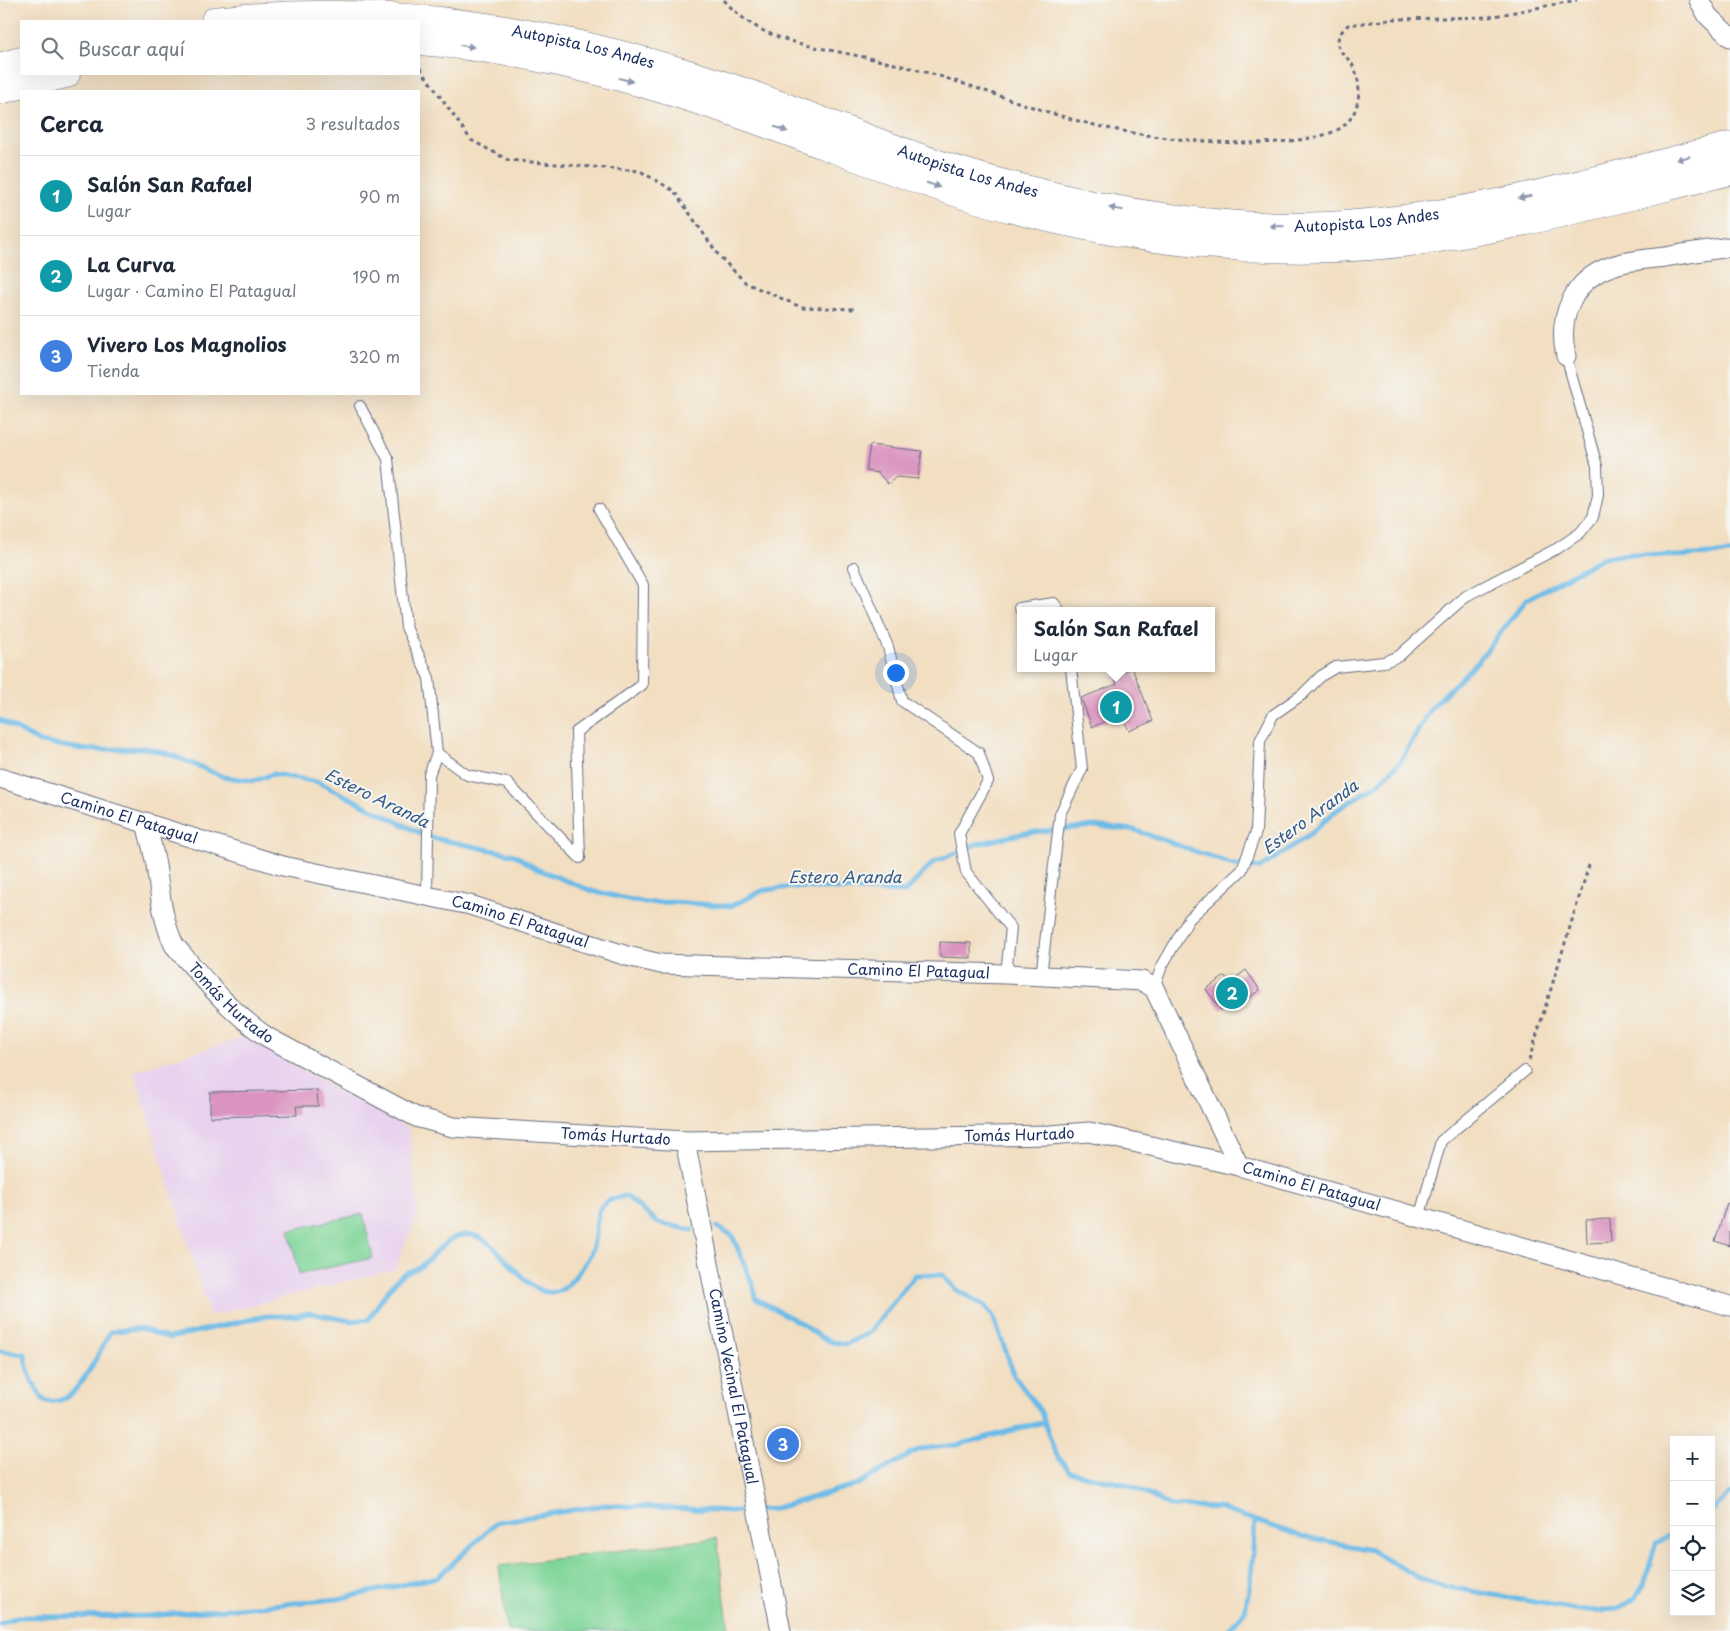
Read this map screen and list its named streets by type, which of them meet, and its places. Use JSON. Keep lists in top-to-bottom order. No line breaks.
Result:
{"streets":{"highway":["Autopista Los Andes"],"street":["Camino El Patagual","Tomás Hurtado","Camino Vecinal El Patagual"]},"crossings":[["Camino El Patagual","Tomás Hurtado"],["Tomás Hurtado","Camino Vecinal El Patagual"]],"water":["Estero Aranda"],"page":{"search":"Buscar aquí","heading":["Cerca","3 resultados"],"list":[{"mark":"1","name":"Salón San Rafael","note":"Lugar","value":"90 m"},{"mark":"2","name":"La Curva","note":"Lugar · Camino El Patagual","value":"190 m"},{"mark":"3","name":"Vivero Los Magnolios","note":"Tienda","value":"320 m"}],"popup":["Salón San Rafael","Lugar"],"pins":["1","2","3"],"map_buttons":["+","−"]}}
